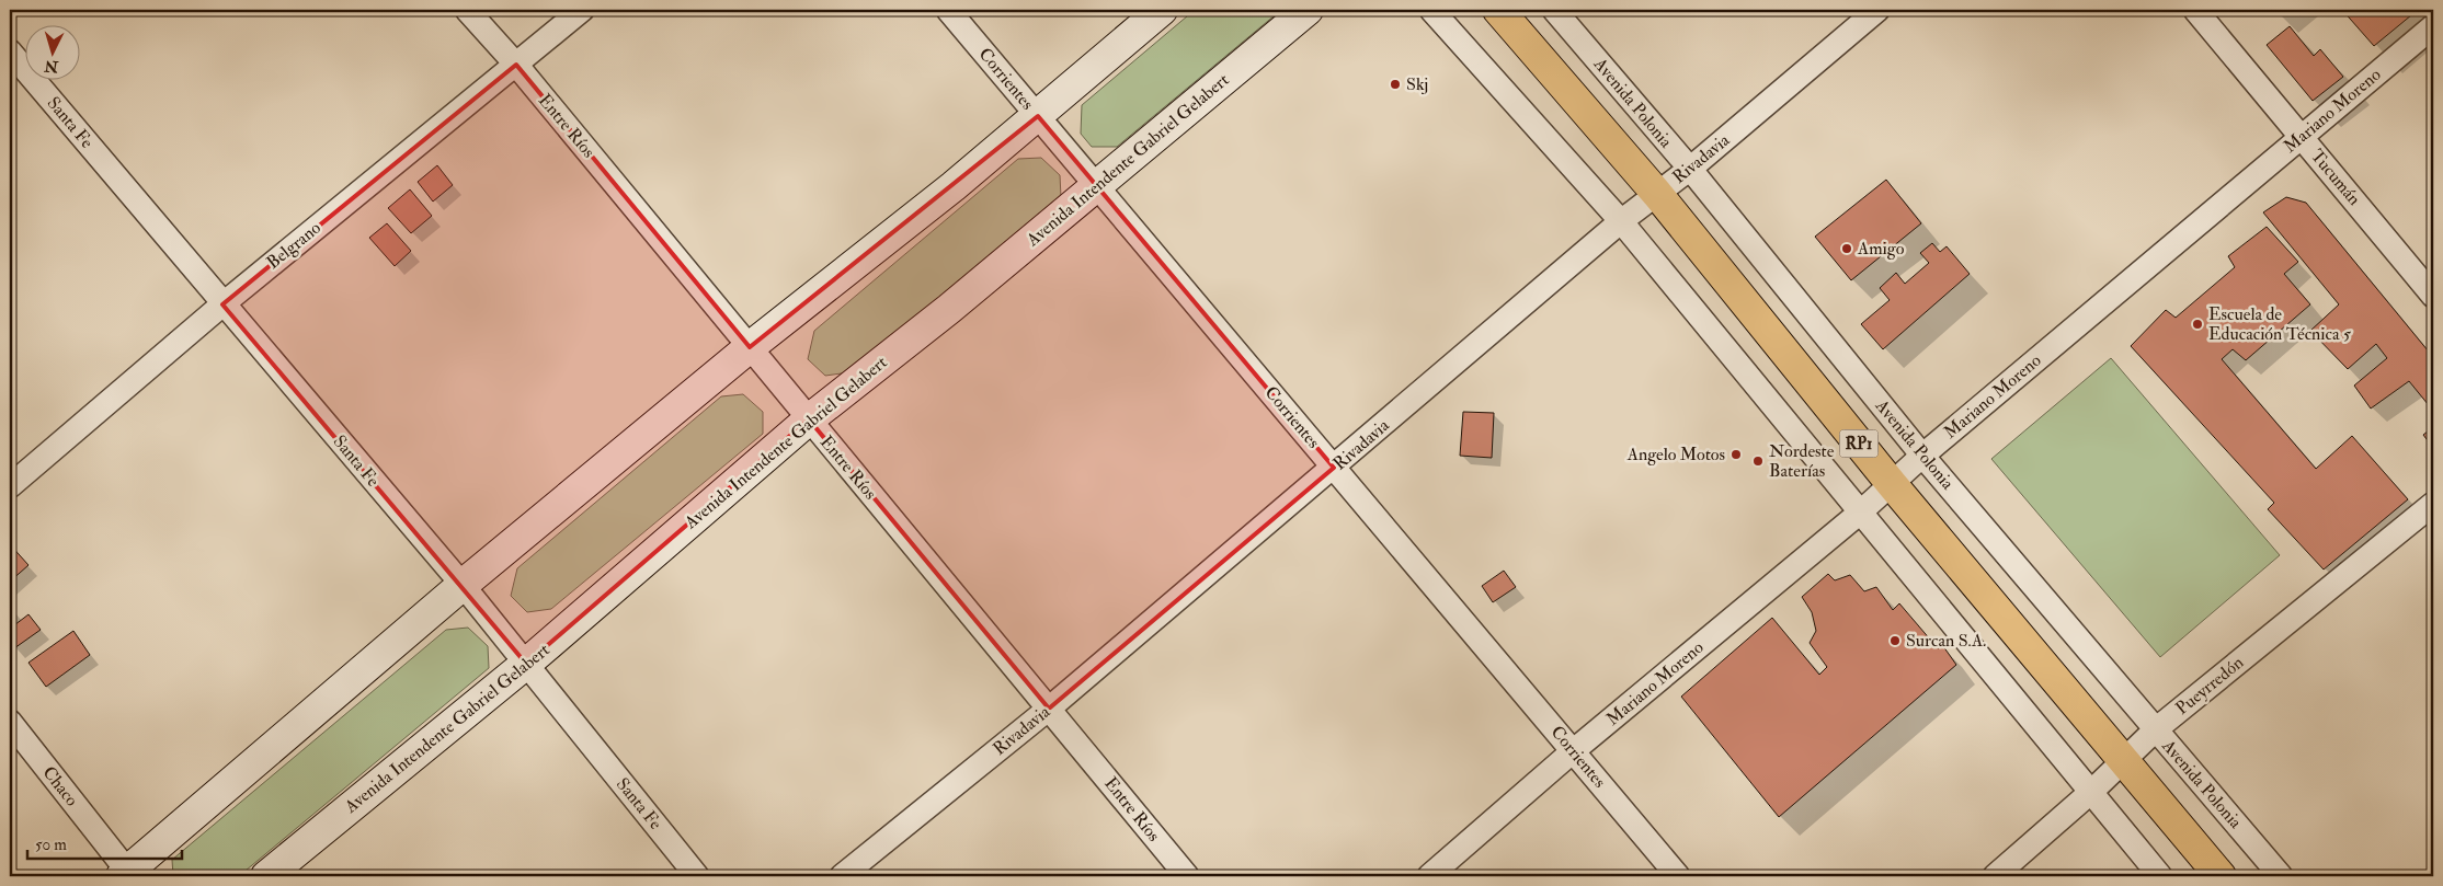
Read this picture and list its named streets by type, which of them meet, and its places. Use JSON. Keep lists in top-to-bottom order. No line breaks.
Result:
{"streets":{"main road":["Avenida Intendente Gabriel Gelabert","RP1"],"street":["Corrientes","Avenida Polonia","Mariano Moreno","Santa Fe","Entre Ríos","Rivadavia","Tucumán","Belgrano","Pueyrredón","Chaco"]},"crossings":[["Corrientes","Mariano Moreno"],["Corrientes","Rivadavia"],["Corrientes","Avenida Intendente Gabriel Gelabert"],["Avenida Polonia","Mariano Moreno"],["Avenida Polonia","Rivadavia"],["Avenida Polonia","Pueyrredón"],["Mariano Moreno","Tucumán"],["Mariano Moreno","RP1"],["Santa Fe","Avenida Intendente Gabriel Gelabert"],["Santa Fe","Belgrano"],["Entre Ríos","Rivadavia"],["Entre Ríos","Avenida Intendente Gabriel Gelabert"],["Entre Ríos","Belgrano"],["Rivadavia","RP1"],["RP1","Pueyrredón"]],"places":["Skj","Amigo","Escuela de Educación Técnica 5","Angelo Motos","Nordeste Baterías","Surcan S.A."],"scale_bar":"50 m","north":"bottom"}
